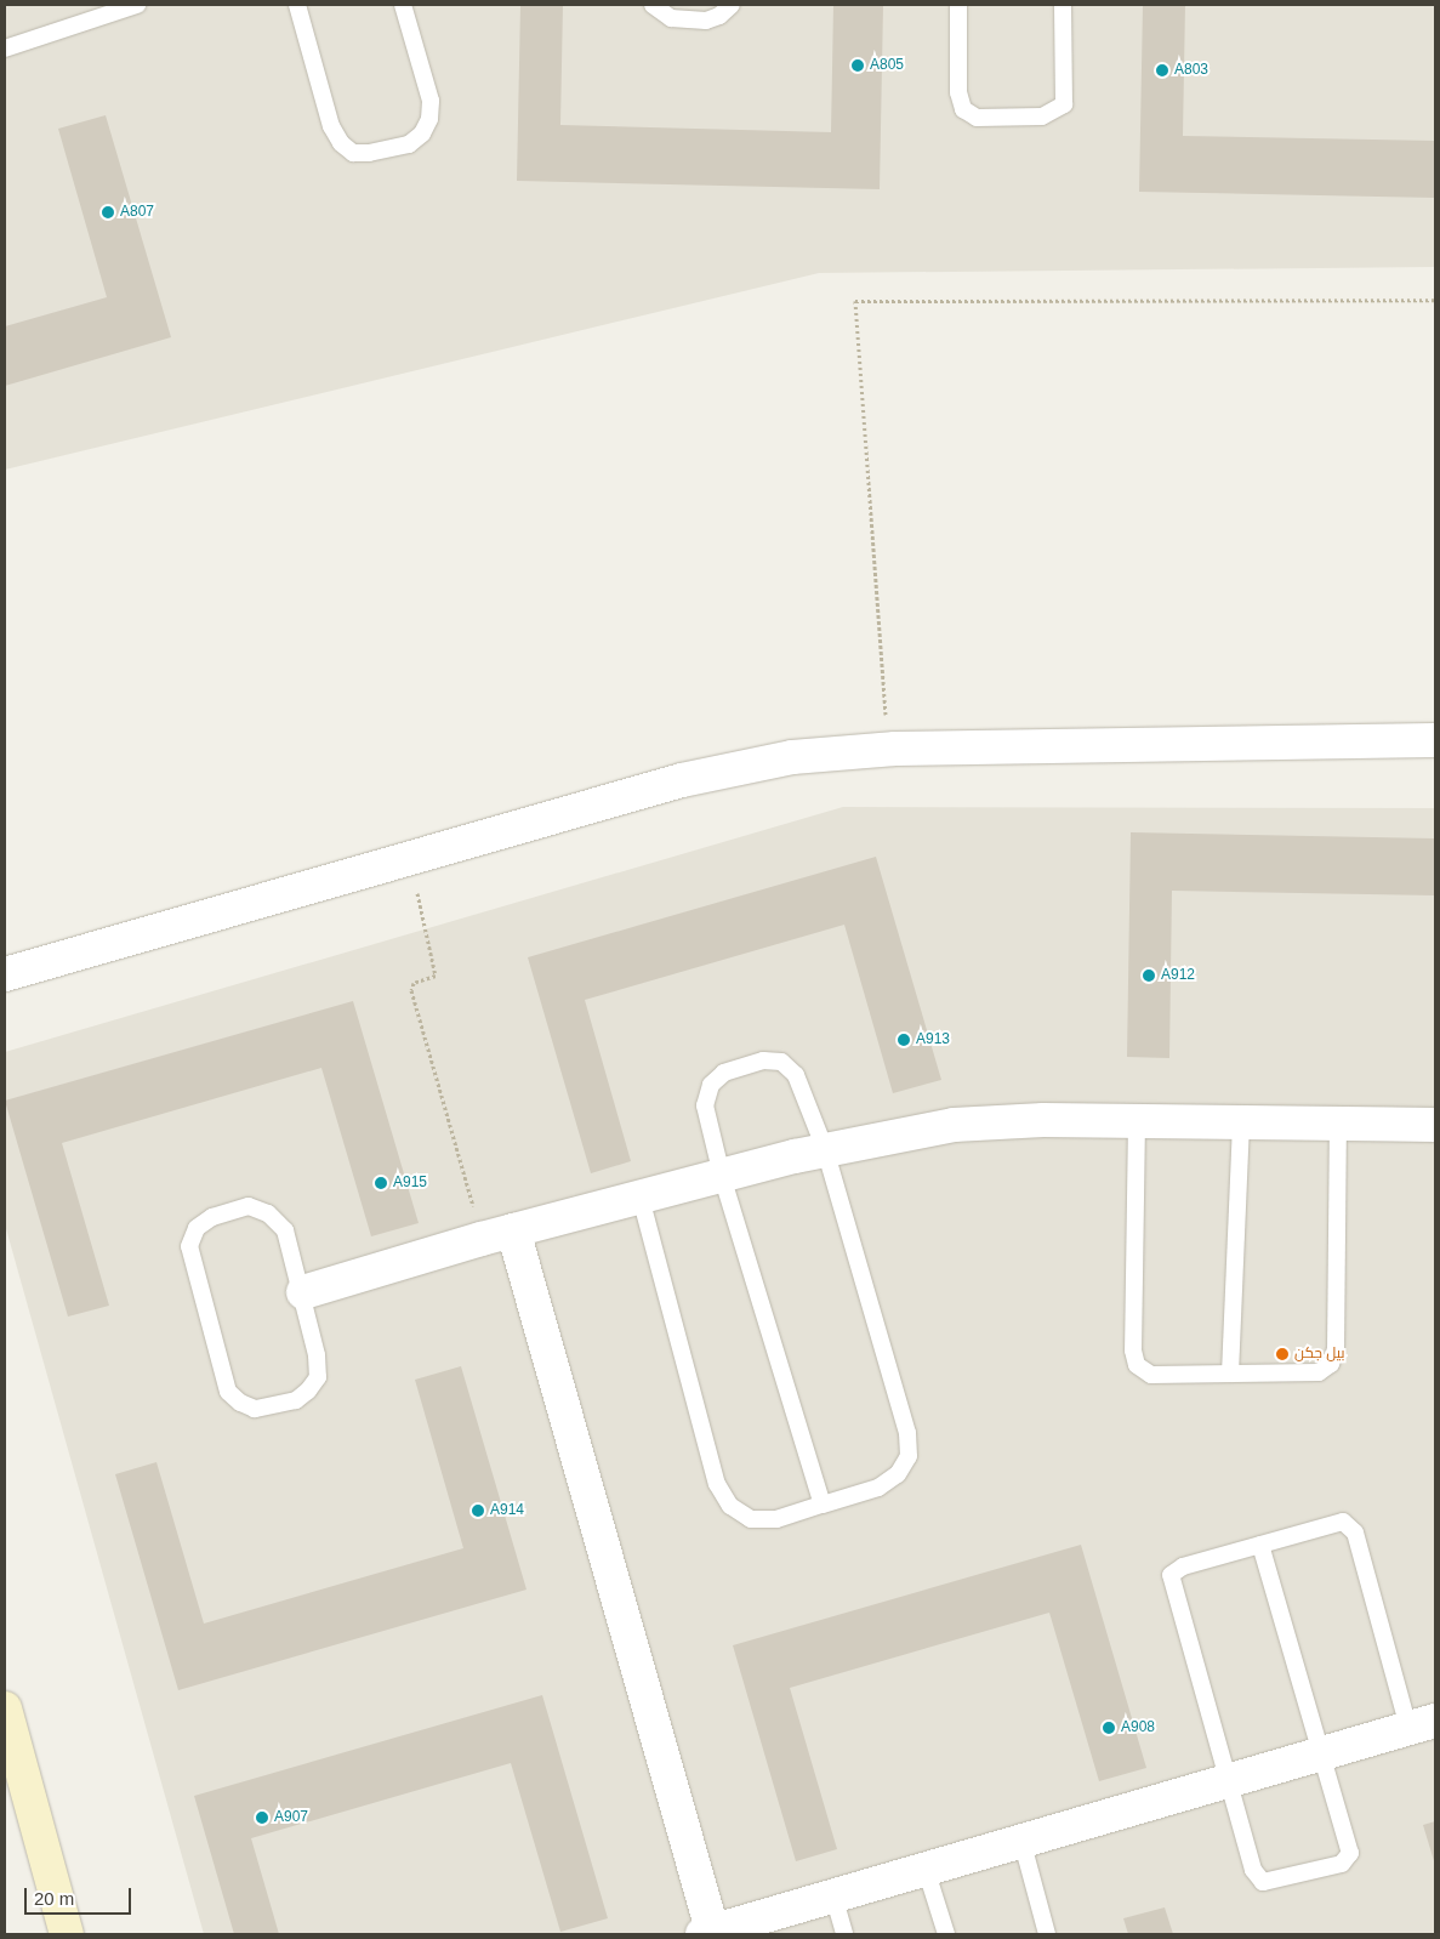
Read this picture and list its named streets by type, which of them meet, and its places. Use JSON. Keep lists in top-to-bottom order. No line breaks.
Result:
{"places":["A805","A803","A807","A912","A913","A915","بيل جكن","A914","A908","A907"],"scale_bar":"20 m"}
